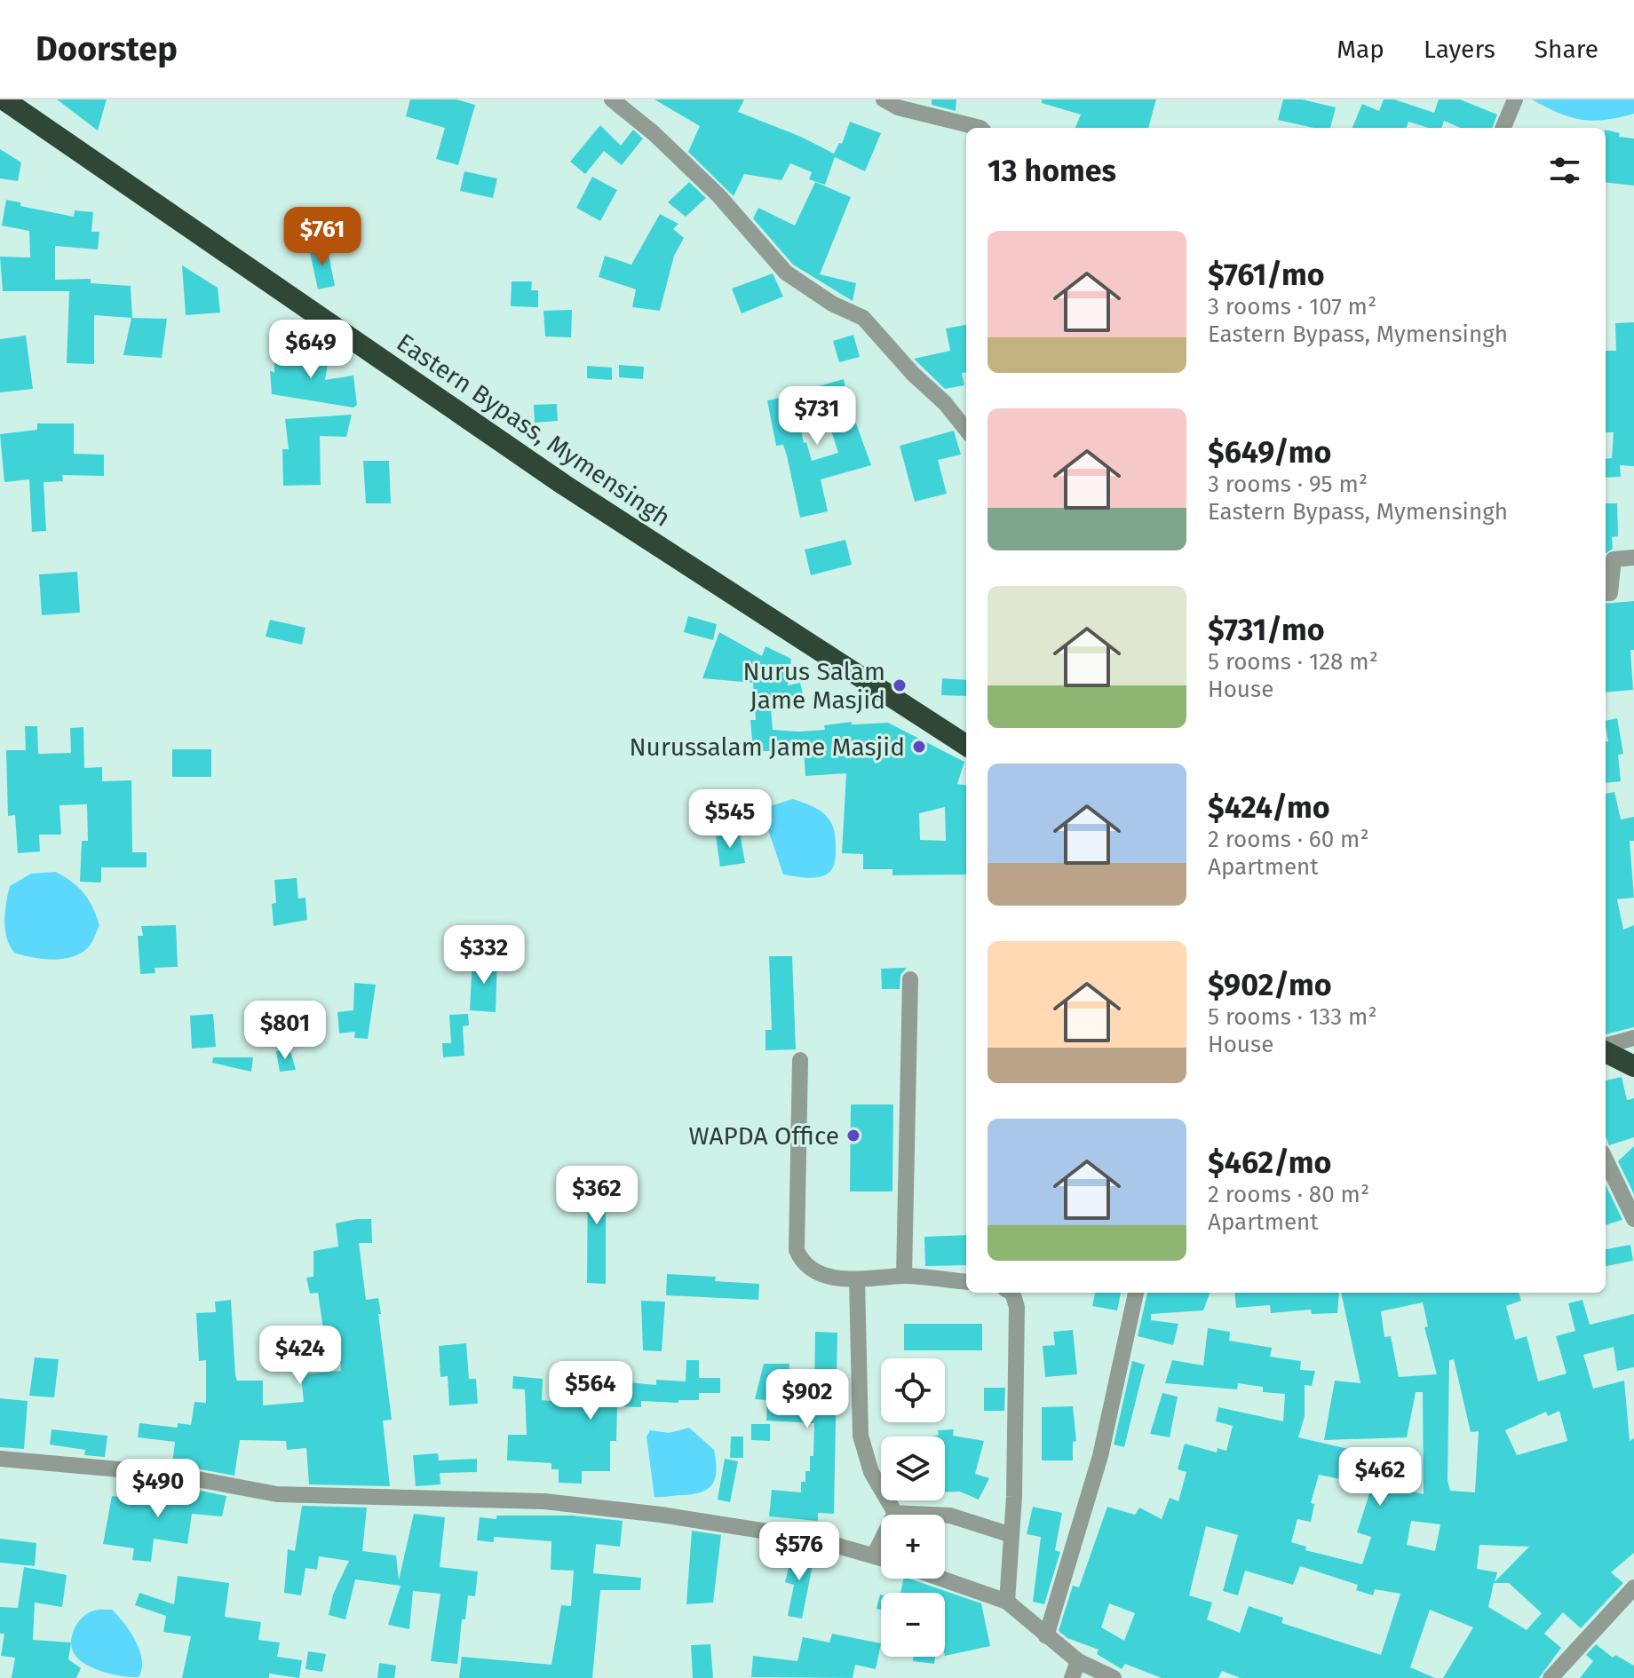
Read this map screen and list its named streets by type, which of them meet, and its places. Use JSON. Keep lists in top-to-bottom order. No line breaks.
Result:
{"streets":{"highway":["Eastern Bypass, Mymensingh"]},"places":["Nurus Salam Jame Masjid","Nurussalam Jame Masjid","WAPDA Office"],"page":{"header":"Doorstep","nav":["Map","Layers","Share"],"heading":"13 homes","price":["$761","$649","$731","$545","$332","$801","$362","$424","$564","$902","$462","$490","$576"],"list":[{"name":"$761/mo","note":"3 rooms · 107 m² · Eastern Bypass, Mymensingh"},{"name":"$649/mo","note":"3 rooms · 95 m² · Eastern Bypass, Mymensingh"},{"name":"$731/mo","note":"5 rooms · 128 m² · House"},{"name":"$424/mo","note":"2 rooms · 60 m² · Apartment"},{"name":"$902/mo","note":"5 rooms · 133 m² · House"},{"name":"$462/mo","note":"2 rooms · 80 m² · Apartment"}],"map_buttons":["+","−"]}}
